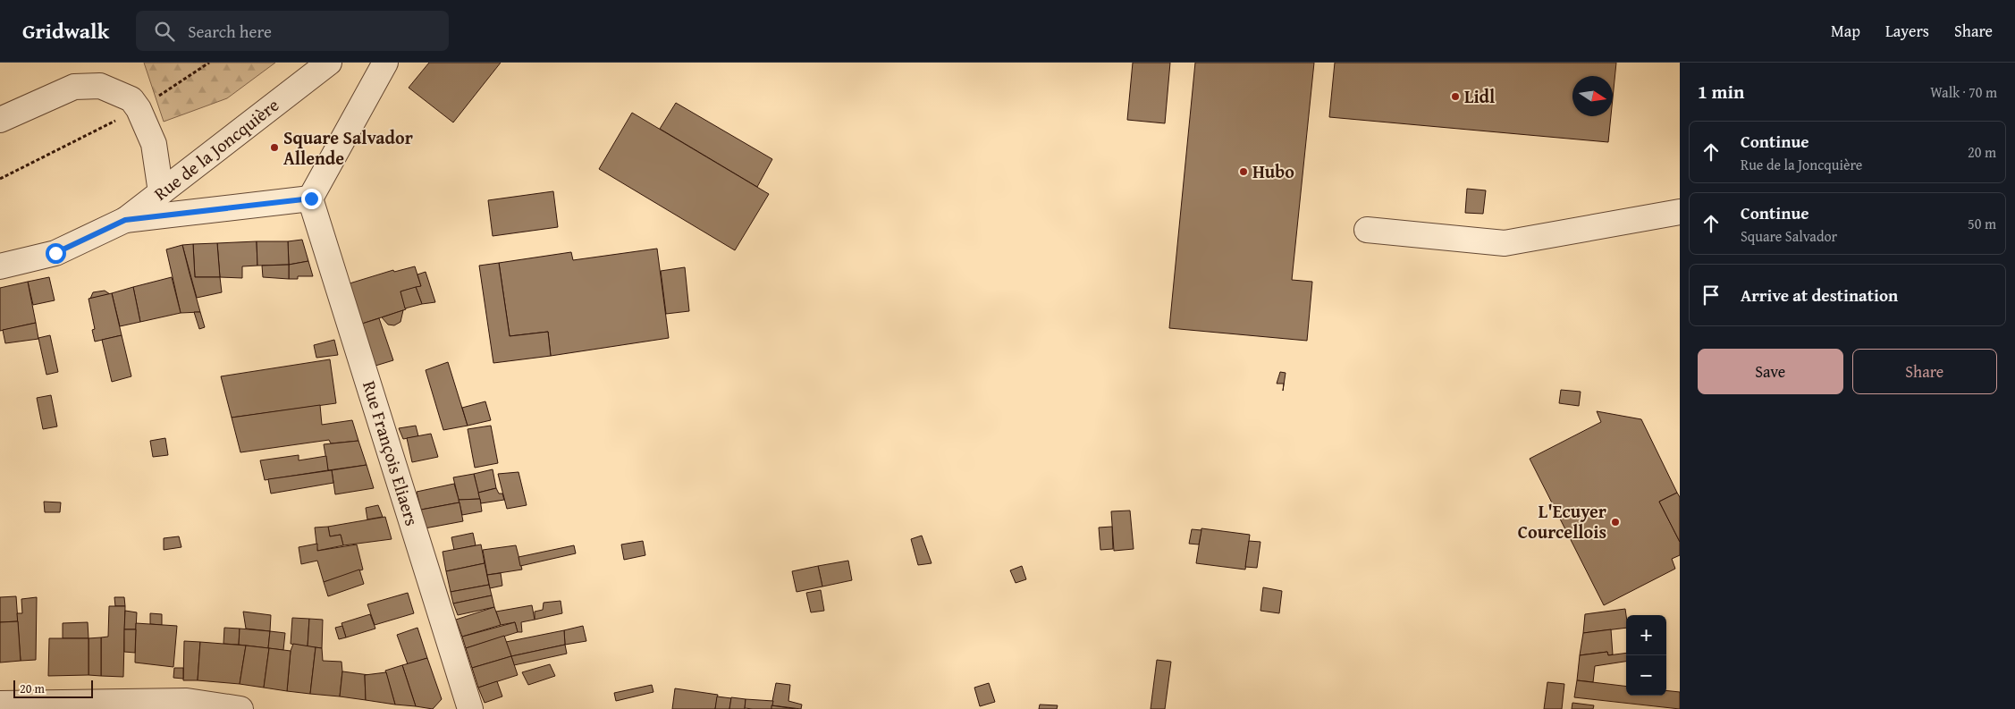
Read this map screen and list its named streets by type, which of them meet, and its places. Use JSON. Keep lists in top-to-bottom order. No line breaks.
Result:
{"streets":{"street":["Rue de la Joncquière","Rue François Eliaers"]},"places":["Lidl","Square Salvador Allende","Hubo","L'Ecuyer Courcellois"],"scale_bar":"20 m","north":"right","page":{"header":"Gridwalk","search":"Search here","nav":["Map","Layers","Share"],"heading":["1 min","Walk · 70 m"],"list":[["Continue","Rue de la Joncquière","20 m"],["Continue","Square Salvador","50 m"],"Arrive at destination"],"buttons":["Save","Share"],"map_buttons":["+","−"],"scale":"20 m"}}
